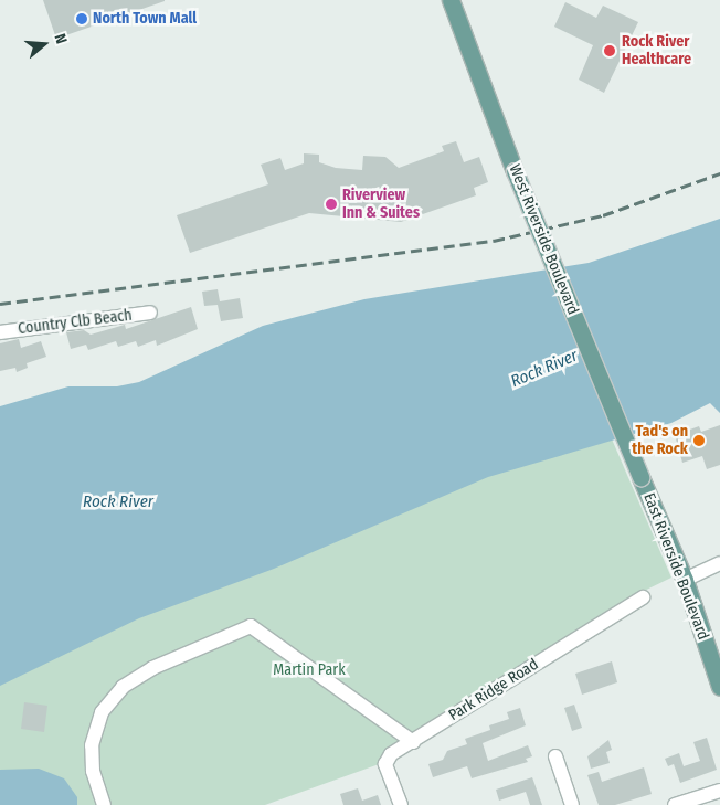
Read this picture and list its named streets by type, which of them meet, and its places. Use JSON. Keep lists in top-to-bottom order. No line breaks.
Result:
{"streets":{"main road":["West Riverside Boulevard","East Riverside Boulevard"],"street":["Country Clb Beach","Park Ridge Road"]},"crossings":[["West Riverside Boulevard","East Riverside Boulevard"]],"water":["Rock River"],"parks":["Martin Park"],"places":["North Town Mall","Rock River Healthcare","Riverview Inn & Suites","Tad's on the Rock"],"north":"right"}
